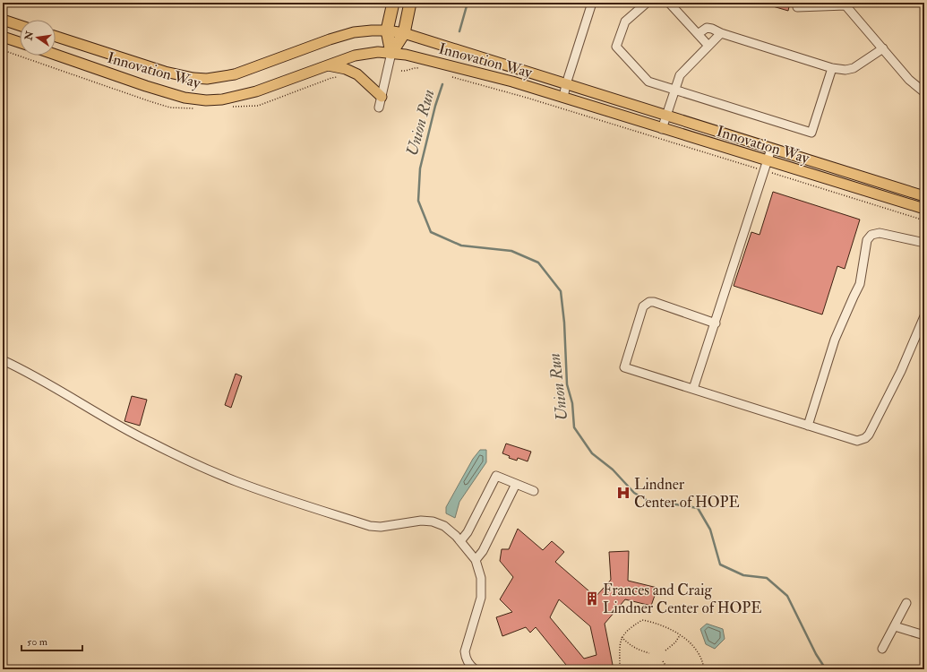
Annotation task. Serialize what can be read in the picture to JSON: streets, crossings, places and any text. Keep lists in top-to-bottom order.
{
  "streets": {
    "main road": ["Innovation Way"]
  },
  "water": ["Union Run"],
  "places": {
    "hospital": ["Lindner Center of HOPE"],
    "building": ["Frances and Craig Lindner Center of HOPE"]
  },
  "scale_bar": "50 m",
  "north": "left"
}
